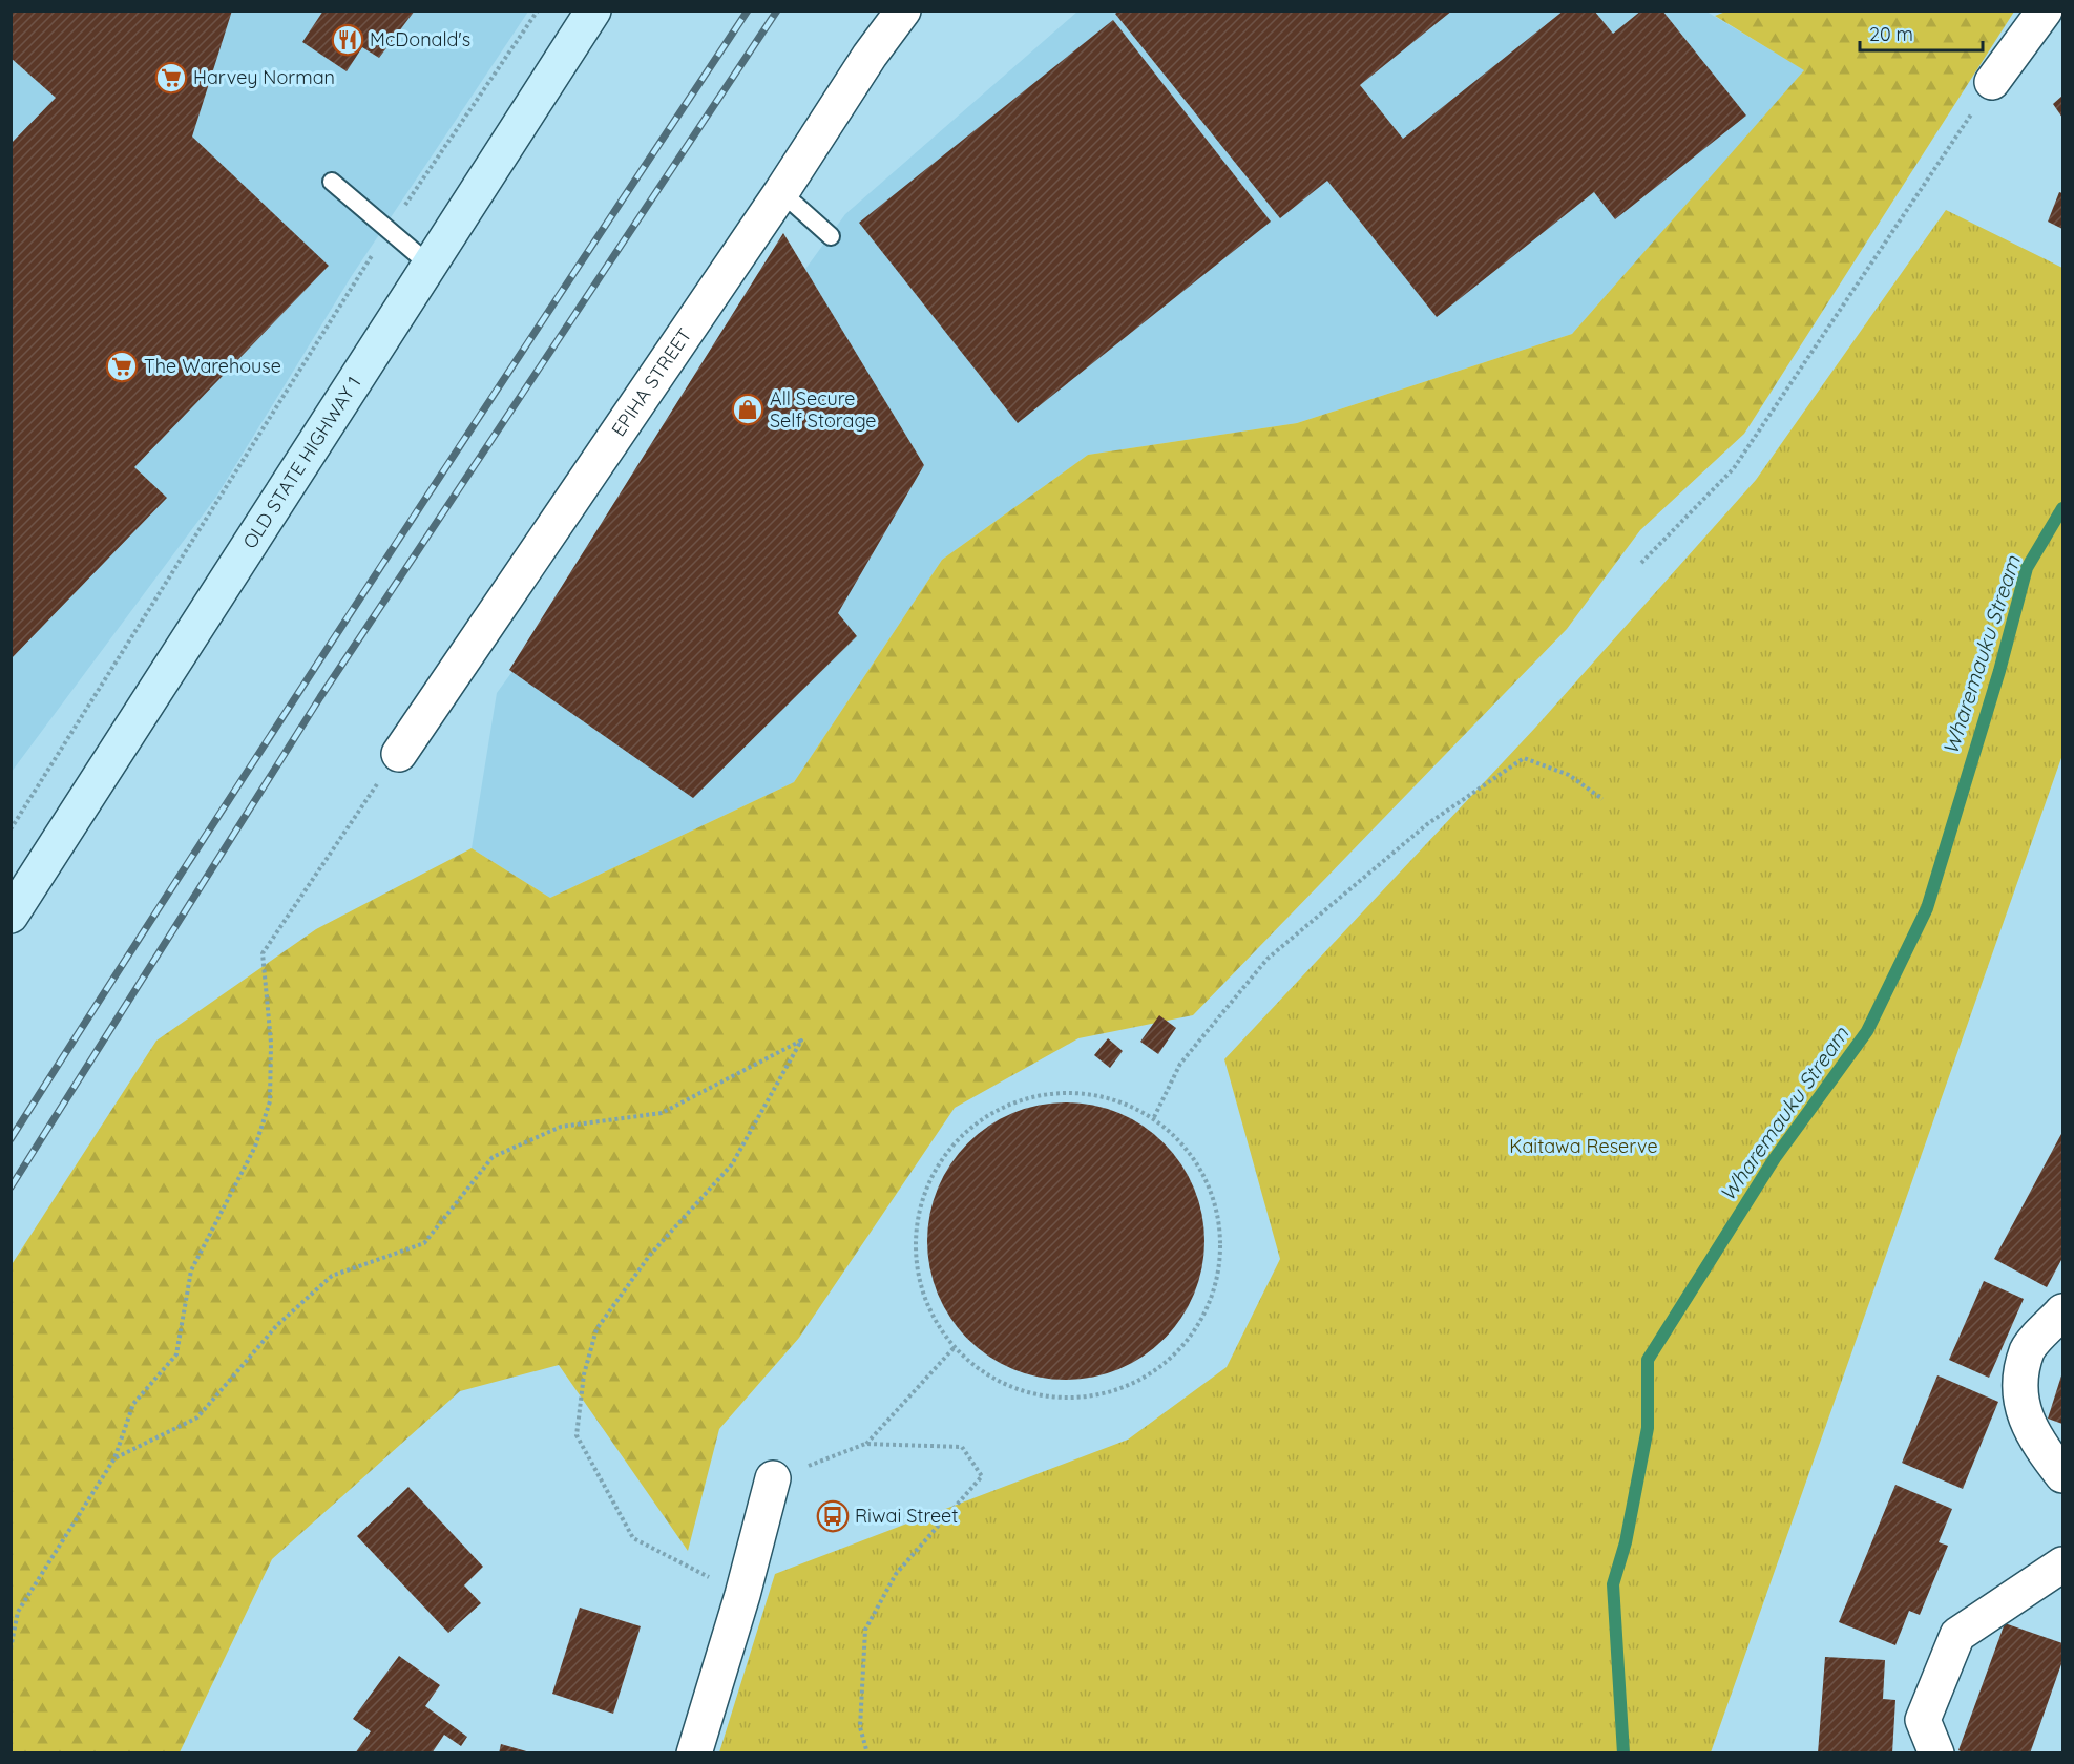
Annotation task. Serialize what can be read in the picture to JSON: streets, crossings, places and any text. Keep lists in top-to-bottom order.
{
  "streets": {
    "main road": ["OLD STATE HIGHWAY 1"],
    "street": ["EPIHA STREET"]
  },
  "water": ["Wharemauku Stream"],
  "parks": ["Kaitawa Reserve"],
  "places": {
    "restaurant": ["McDonald's"],
    "supermarket": ["Harvey Norman", "The Warehouse"],
    "shop": ["All Secure Self Storage"],
    "bus stop": ["Riwai Street"]
  },
  "scale_bar": "20 m"
}
